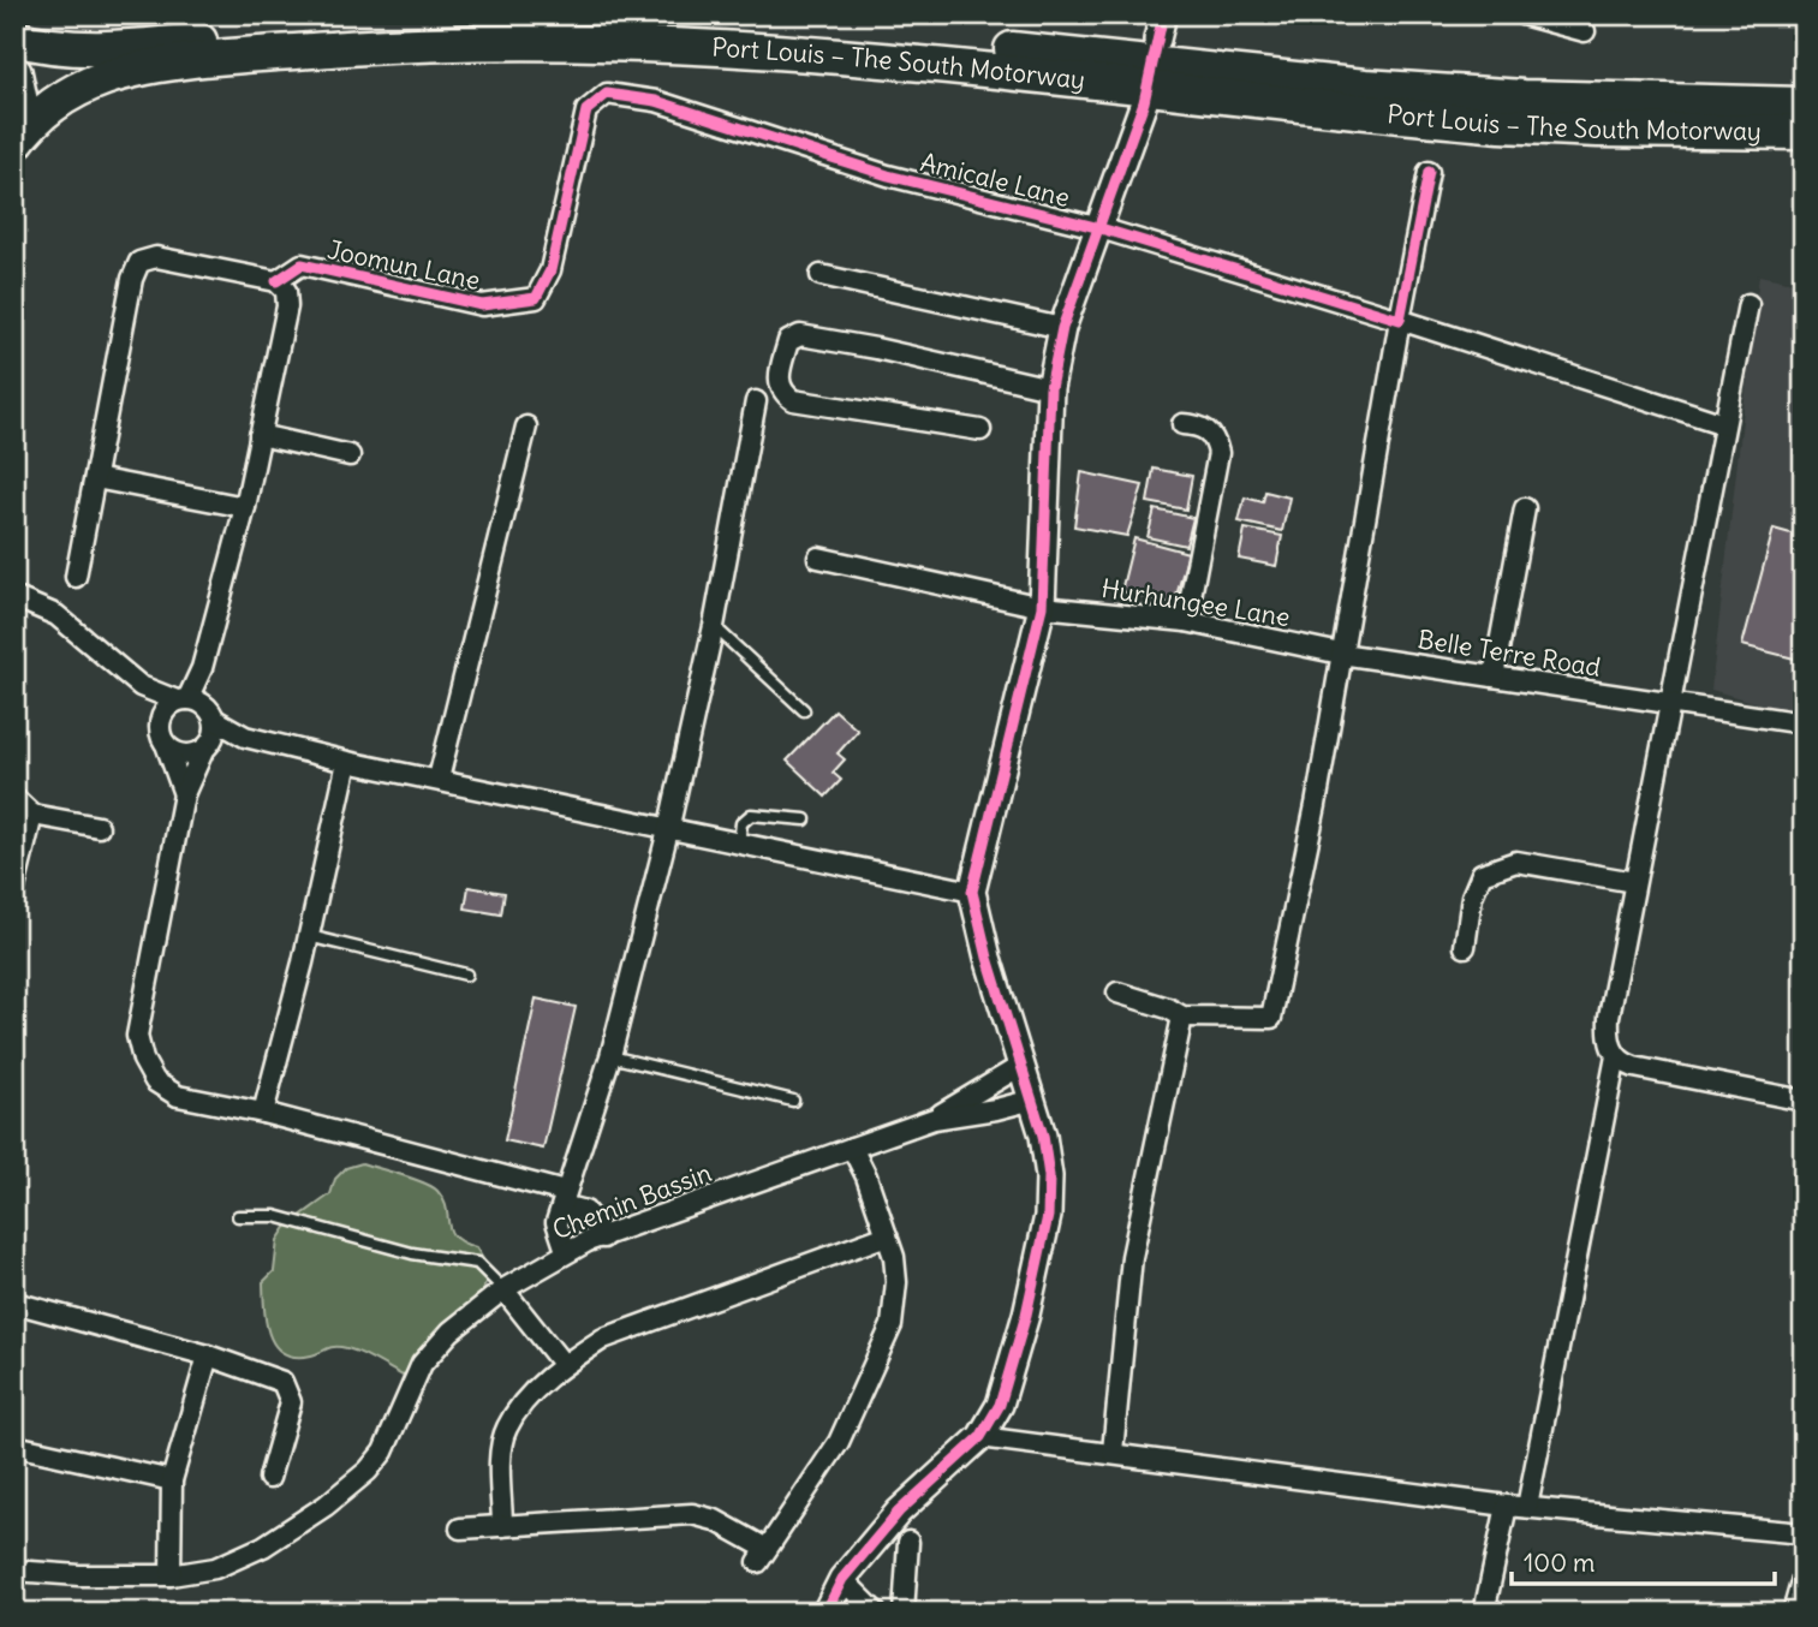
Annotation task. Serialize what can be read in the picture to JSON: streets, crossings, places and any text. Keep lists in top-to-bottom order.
{
  "streets": {
    "highway": ["Port Louis – The South Motorway"],
    "street": [
      "Amicale Lane",
      "Joomun Lane",
      "Hurhungee Lane",
      "Belle Terre Road",
      "Chemin Bassin"
    ]
  },
  "crossings": [
    ["Amicale Lane", "Joomun Lane"],
    ["Hurhungee Lane", "Belle Terre Road"]
  ],
  "scale_bar": "100 m"
}
